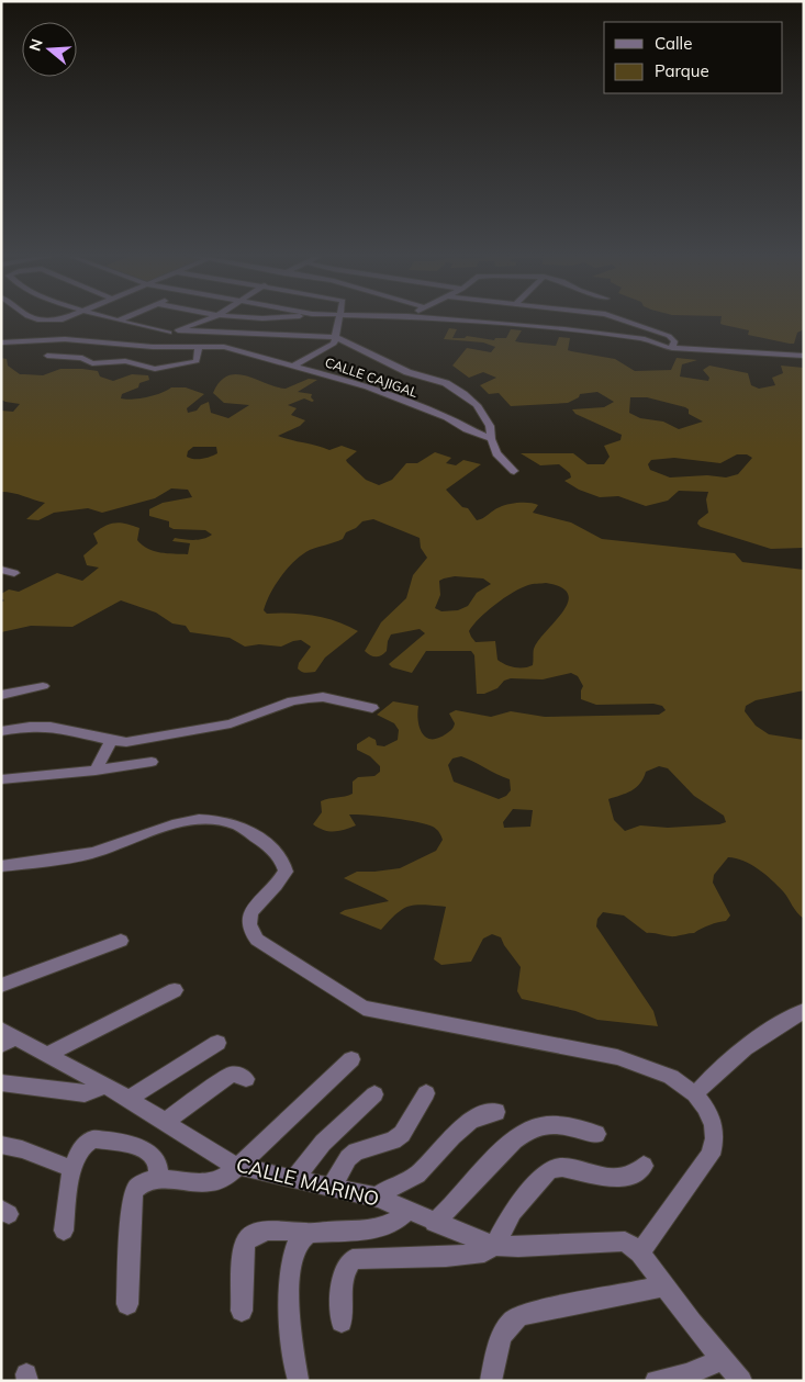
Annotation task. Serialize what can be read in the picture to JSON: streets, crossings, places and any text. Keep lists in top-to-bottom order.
{
  "streets": {
    "street": ["CALLE CAJIGAL", "CALLE MARINO"]
  },
  "legend": ["Calle", "Parque"],
  "north": "left"
}
